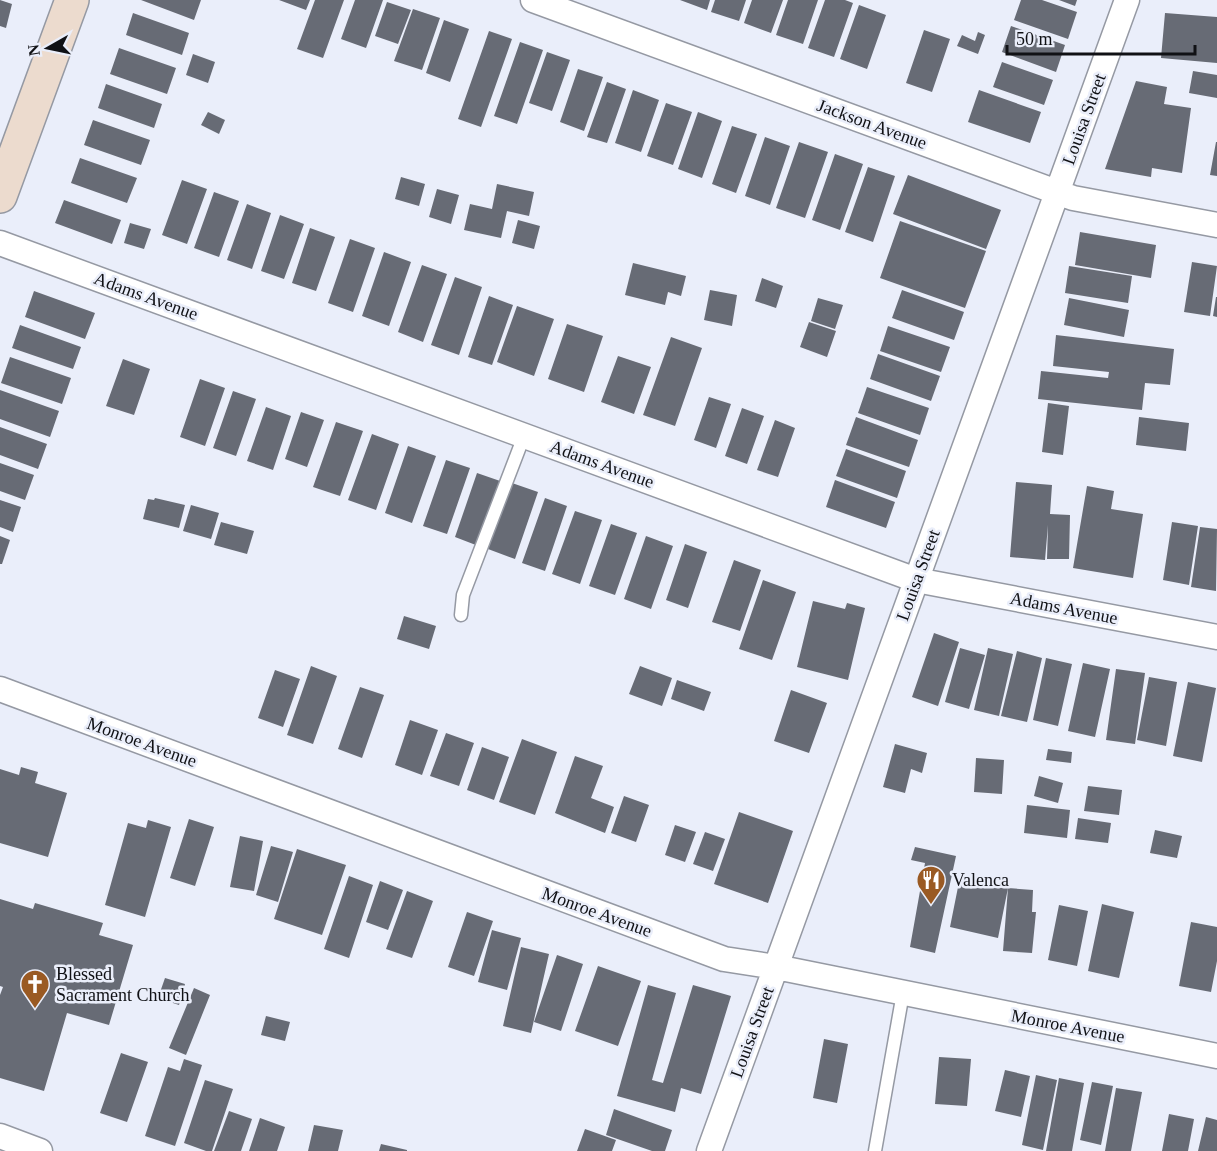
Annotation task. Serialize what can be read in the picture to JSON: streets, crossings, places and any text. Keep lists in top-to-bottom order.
{
  "streets": {
    "street": [
      "Louisa Street",
      "Jackson Avenue",
      "Adams Avenue",
      "Monroe Avenue"
    ]
  },
  "crossings": [
    ["Louisa Street", "Jackson Avenue"],
    ["Louisa Street", "Adams Avenue"],
    ["Louisa Street", "Monroe Avenue"]
  ],
  "places": {
    "restaurant": ["Valenca"],
    "church": ["Blessed Sacrament Church"]
  },
  "scale_bar": "50 m",
  "north": "left"
}
